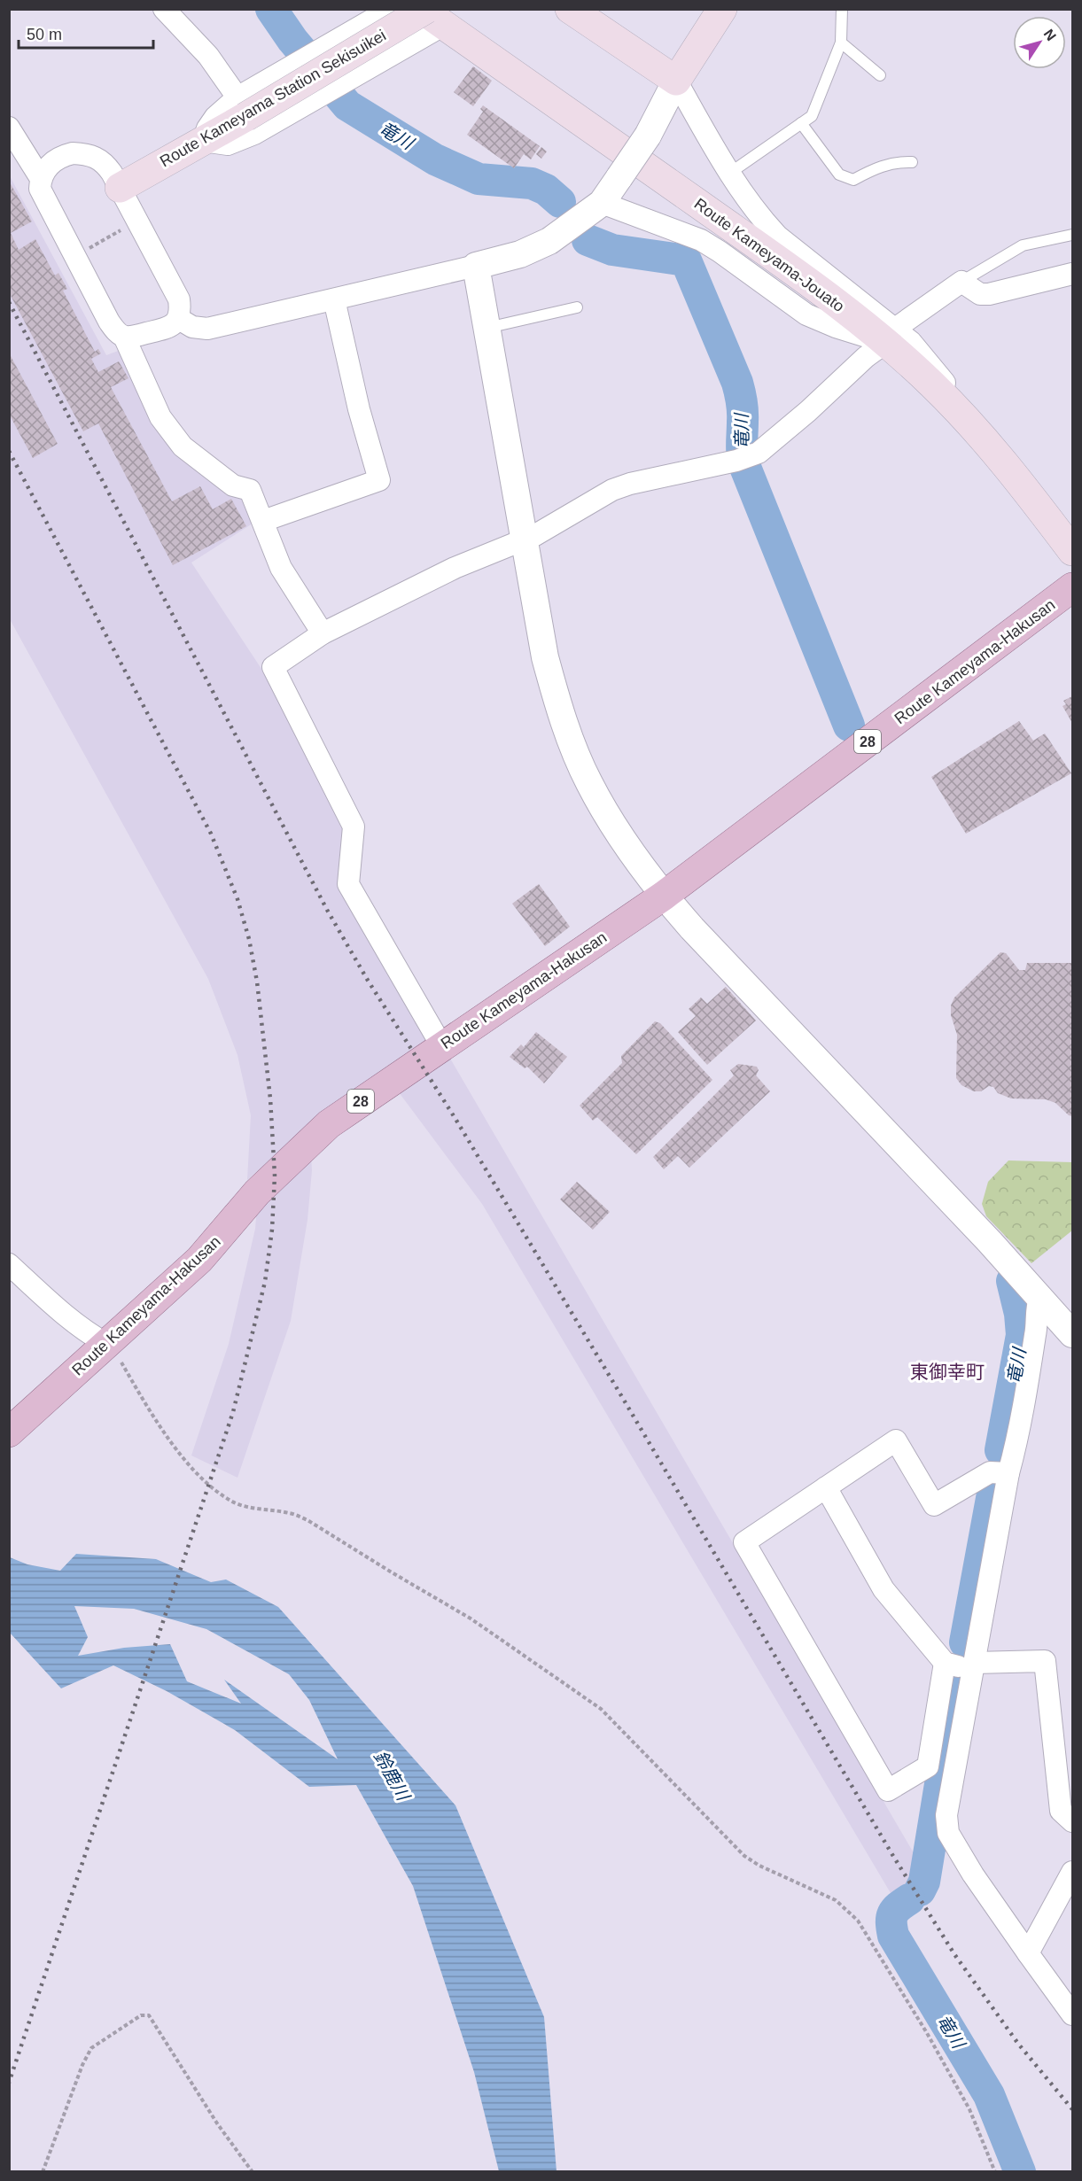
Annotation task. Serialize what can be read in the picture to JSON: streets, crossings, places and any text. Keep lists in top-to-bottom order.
{
  "streets": {
    "main road": [
      "Route Kameyama Station Sekisuikei",
      "Route Kameyama-Jouato",
      "Route Kameyama-Hakusan",
      "28"
    ]
  },
  "crossings": [
    ["Route Kameyama Station Sekisuikei", "Route Kameyama-Jouato"]
  ],
  "districts": ["東御幸町"],
  "water": ["竜川", "鈴鹿川"],
  "scale_bar": "50 m",
  "north": "top right"
}
